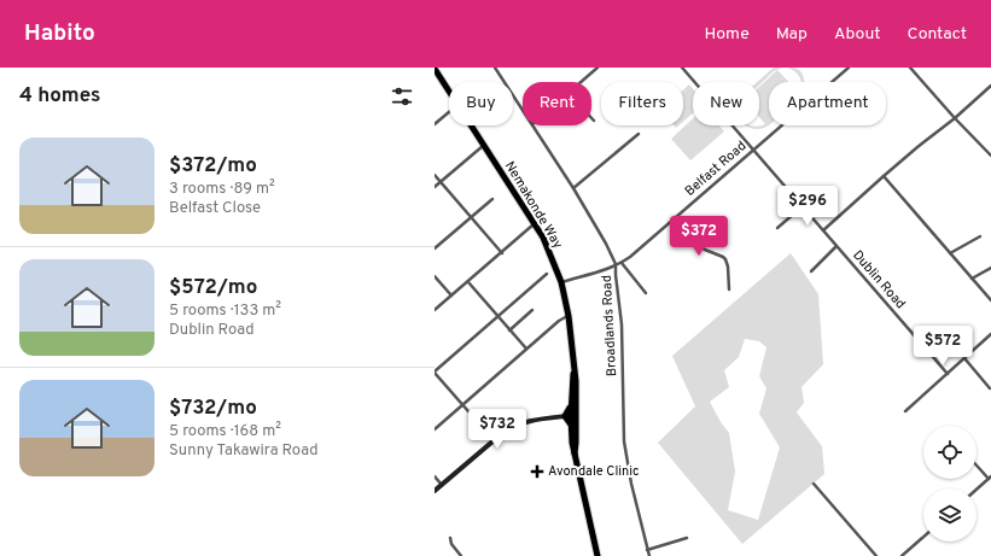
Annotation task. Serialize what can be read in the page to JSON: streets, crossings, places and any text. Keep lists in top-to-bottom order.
{
  "streets": {
    "highway": ["Nemakonde Way"],
    "street": ["Belfast Road", "Dublin Road", "Broadlands Road"]
  },
  "crossings": [
    ["Belfast Road", "Nemakonde Way"],
    ["Belfast Road", "Dublin Road"],
    ["Belfast Road", "Broadlands Road"]
  ],
  "places": {
    "health": ["Avondale Clinic"]
  },
  "page": {
    "header": "Habito",
    "nav": [
      "Home",
      "Map",
      "About",
      "Contact"
    ],
    "heading": "4 homes",
    "chip": [
      "Buy",
      "Rent",
      "Filters",
      "New",
      "Apartment"
    ],
    "list": [
      {
        "name": "$372/mo",
        "note": "3 rooms · 89 m² · Belfast Close"
      },
      {
        "name": "$572/mo",
        "note": "5 rooms · 133 m² · Dublin Road"
      },
      {
        "name": "$732/mo",
        "note": "5 rooms · 168 m² · Sunny Takawira Road"
      }
    ],
    "price": [
      "$296",
      "$372",
      "$572",
      "$732"
    ]
  }
}
